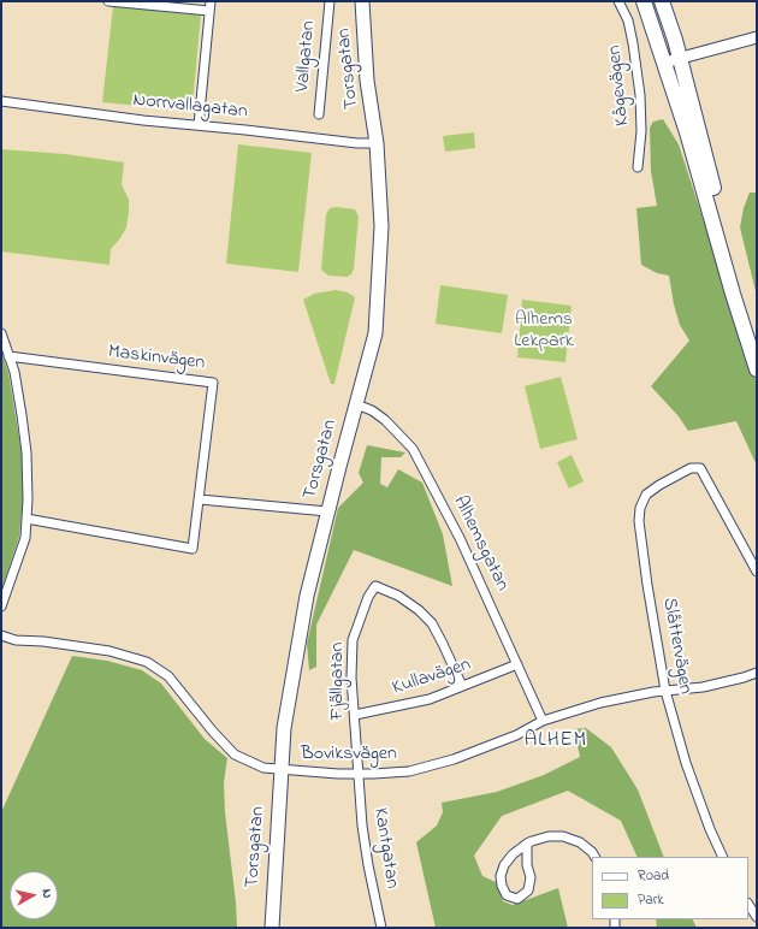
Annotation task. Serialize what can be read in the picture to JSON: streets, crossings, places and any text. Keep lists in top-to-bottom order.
{
  "streets": {
    "main road": ["Torsgatan"],
    "street": [
      "Vallgatan",
      "Kågevägen",
      "Norrvallagatan",
      "Maskinvägen",
      "Alhemsgatan",
      "Slåttervägen",
      "Kullavägen",
      "Fjällgatan",
      "Boviksvägen",
      "Kantgatan"
    ]
  },
  "crossings": [
    ["Torsgatan", "Norrvallagatan"],
    ["Torsgatan", "Alhemsgatan"],
    ["Torsgatan", "Boviksvägen"],
    ["Alhemsgatan", "Kullavägen"],
    ["Alhemsgatan", "Boviksvägen"],
    ["Slåttervägen", "Boviksvägen"],
    ["Kullavägen", "Fjällgatan"],
    ["Fjällgatan", "Boviksvägen"],
    ["Fjällgatan", "Kantgatan"],
    ["Boviksvägen", "Kantgatan"]
  ],
  "districts": ["ALHEM"],
  "parks": ["Alhems Lekpark"],
  "legend": ["Road", "Park"],
  "north": "right"
}
